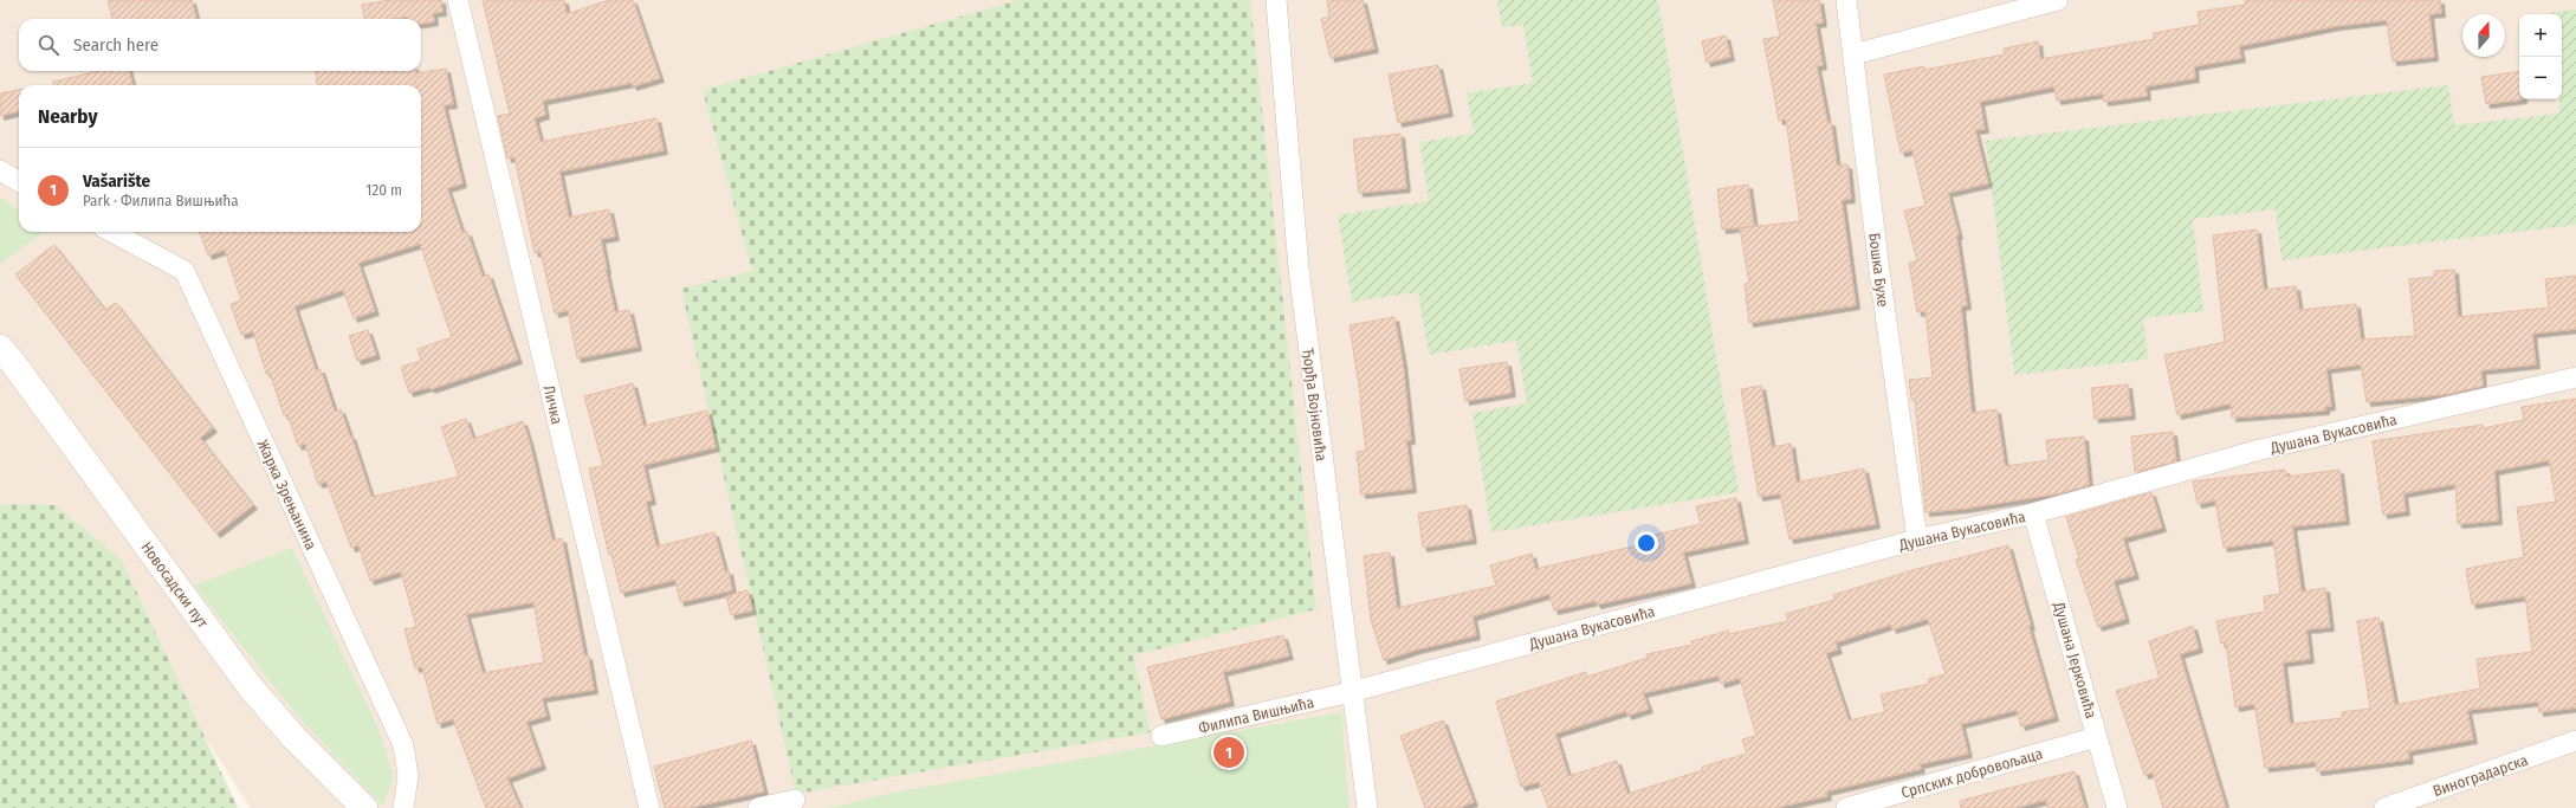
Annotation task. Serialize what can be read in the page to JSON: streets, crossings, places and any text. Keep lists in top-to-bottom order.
{
  "streets": {
    "main road": ["Новосадски пут"],
    "street": [
      "Бошка Бухе",
      "Личка",
      "Ђорђа Војновића",
      "Душана Вукасовића",
      "Жарка Зрењанина",
      "Душана Јерковића",
      "Филипа Вишњића",
      "Српских добровољаца",
      "Виноградарска"
    ]
  },
  "crossings": [
    ["Бошка Бухе", "Душана Вукасовића"],
    ["Ђорђа Војновића", "Душана Вукасовића"],
    ["Ђорђа Војновића", "Филипа Вишњића"],
    ["Душана Вукасовића", "Душана Јерковића"],
    ["Душана Вукасовића", "Филипа Вишњића"],
    ["Душана Јерковића", "Српских добровољаца"]
  ],
  "north": "top",
  "page": {
    "map_buttons": ["+", "−"],
    "search": "Search here",
    "heading": "Nearby",
    "list": [
      {
        "mark": "1",
        "name": "Vašarište",
        "note": "Park · Филипа Вишњића",
        "value": "120 m"
      }
    ],
    "pins": "1"
  }
}
